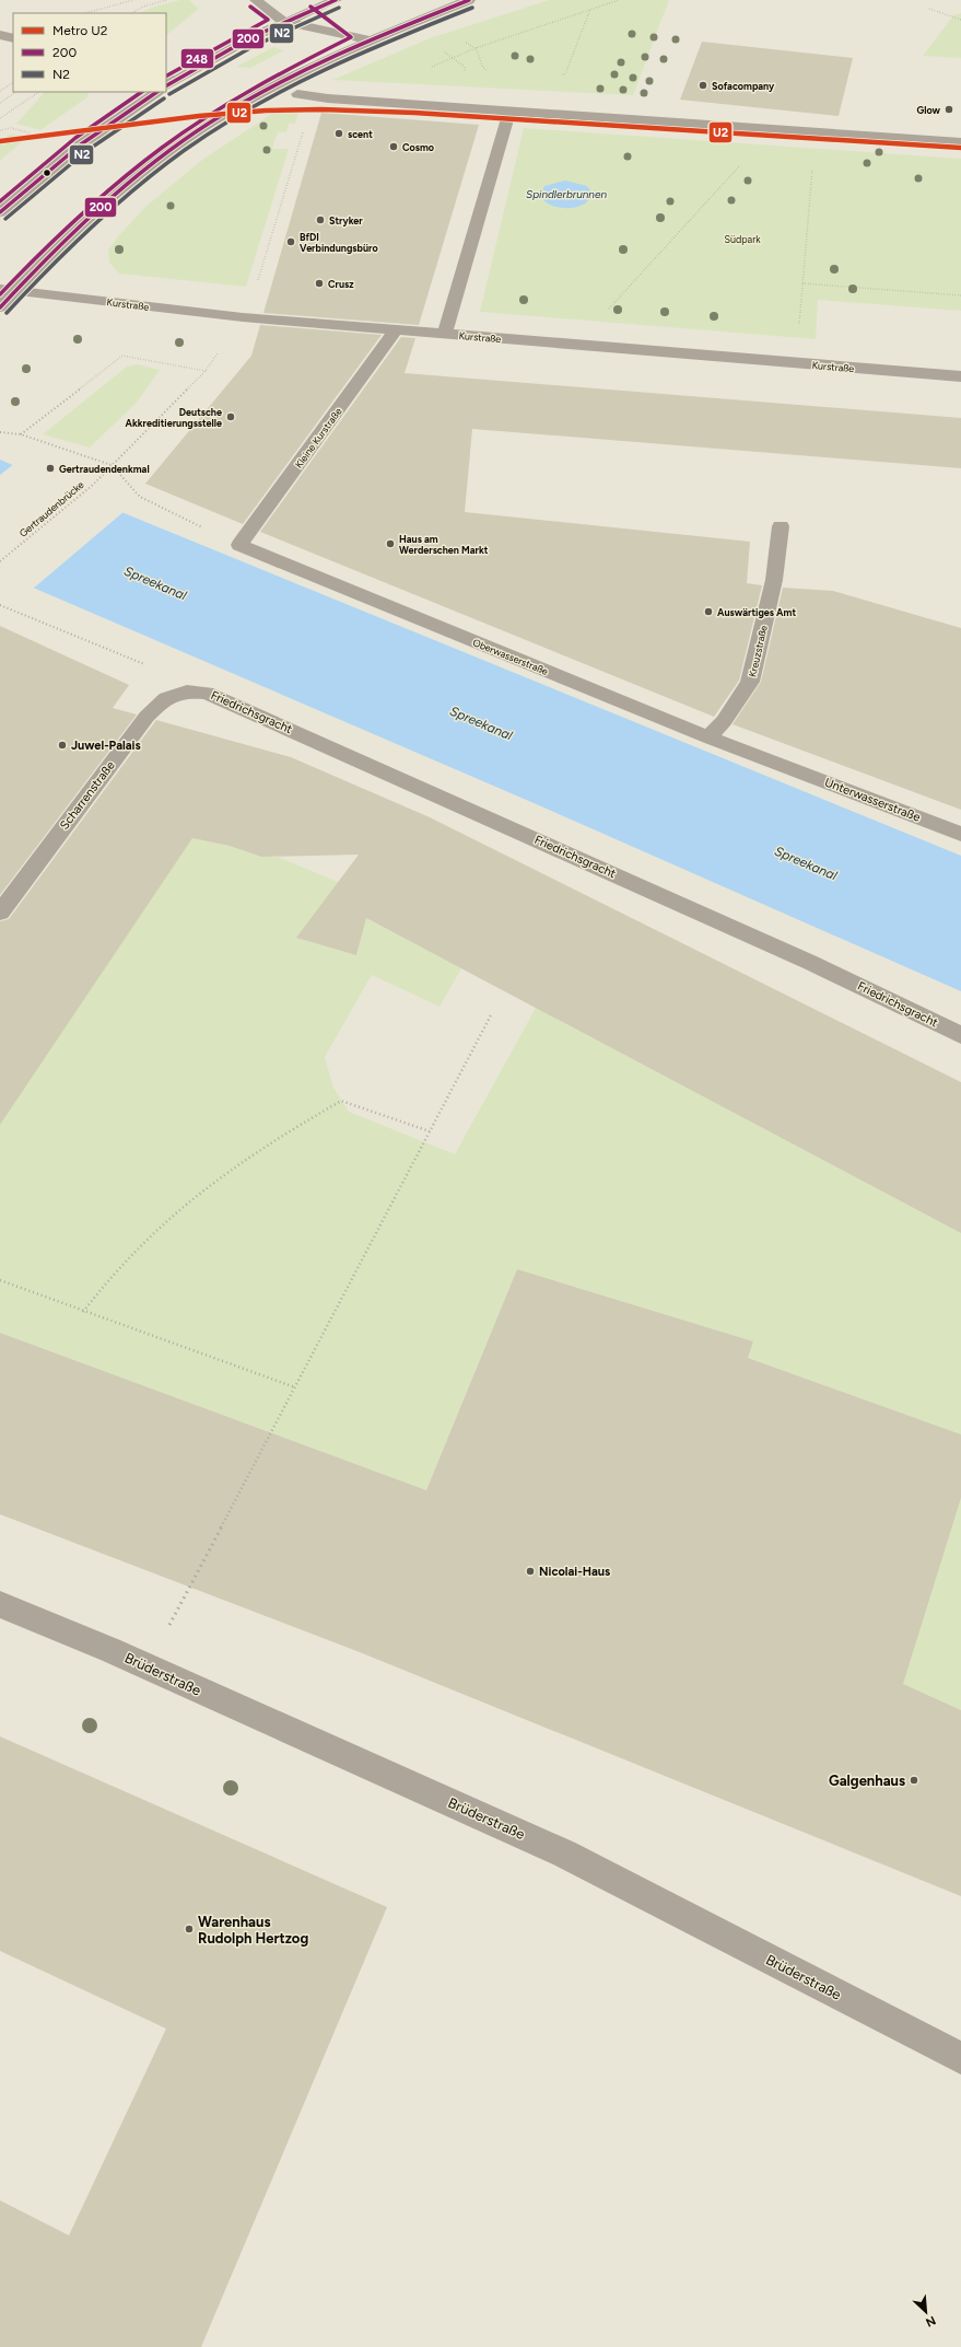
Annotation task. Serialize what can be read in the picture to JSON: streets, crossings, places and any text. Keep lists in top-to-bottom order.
{
  "streets": {
    "street": [
      "Kurstraße",
      "Kleine Kurstraße",
      "Kreuzstraße",
      "Oberwasserstraße",
      "Friedrichsgracht",
      "Scharrenstraße",
      "Unterwasserstraße",
      "Brüderstraße"
    ],
    "path": ["Gertraudenbrücke"]
  },
  "crossings": [
    ["Kurstraße", "Kleine Kurstraße"],
    ["Kleine Kurstraße", "Oberwasserstraße"],
    ["Kreuzstraße", "Oberwasserstraße"],
    ["Oberwasserstraße", "Unterwasserstraße"],
    ["Friedrichsgracht", "Scharrenstraße"]
  ],
  "water": ["Spindlerbrunnen", "Spreekanal"],
  "parks": ["Südpark"],
  "places": [
    "Sofacompany",
    "Glow",
    "scent",
    "Cosmo",
    "Stryker",
    "BfDI Verbindungsbüro",
    "Crusz",
    "Deutsche Akkreditierungsstelle",
    "Gertraudendenkmal",
    "Haus am Werderschen Markt",
    "Auswärtiges Amt",
    "Juwel-Palais",
    "Nicolai-Haus",
    "Galgenhaus",
    "Warenhaus Rudolph Hertzog"
  ],
  "lines": [
    "transit line 200",
    "transit line 248",
    "transit line N2",
    "metro line U2"
  ],
  "legend": ["Metro U2", "200", "N2"],
  "north": "bottom right"
}
